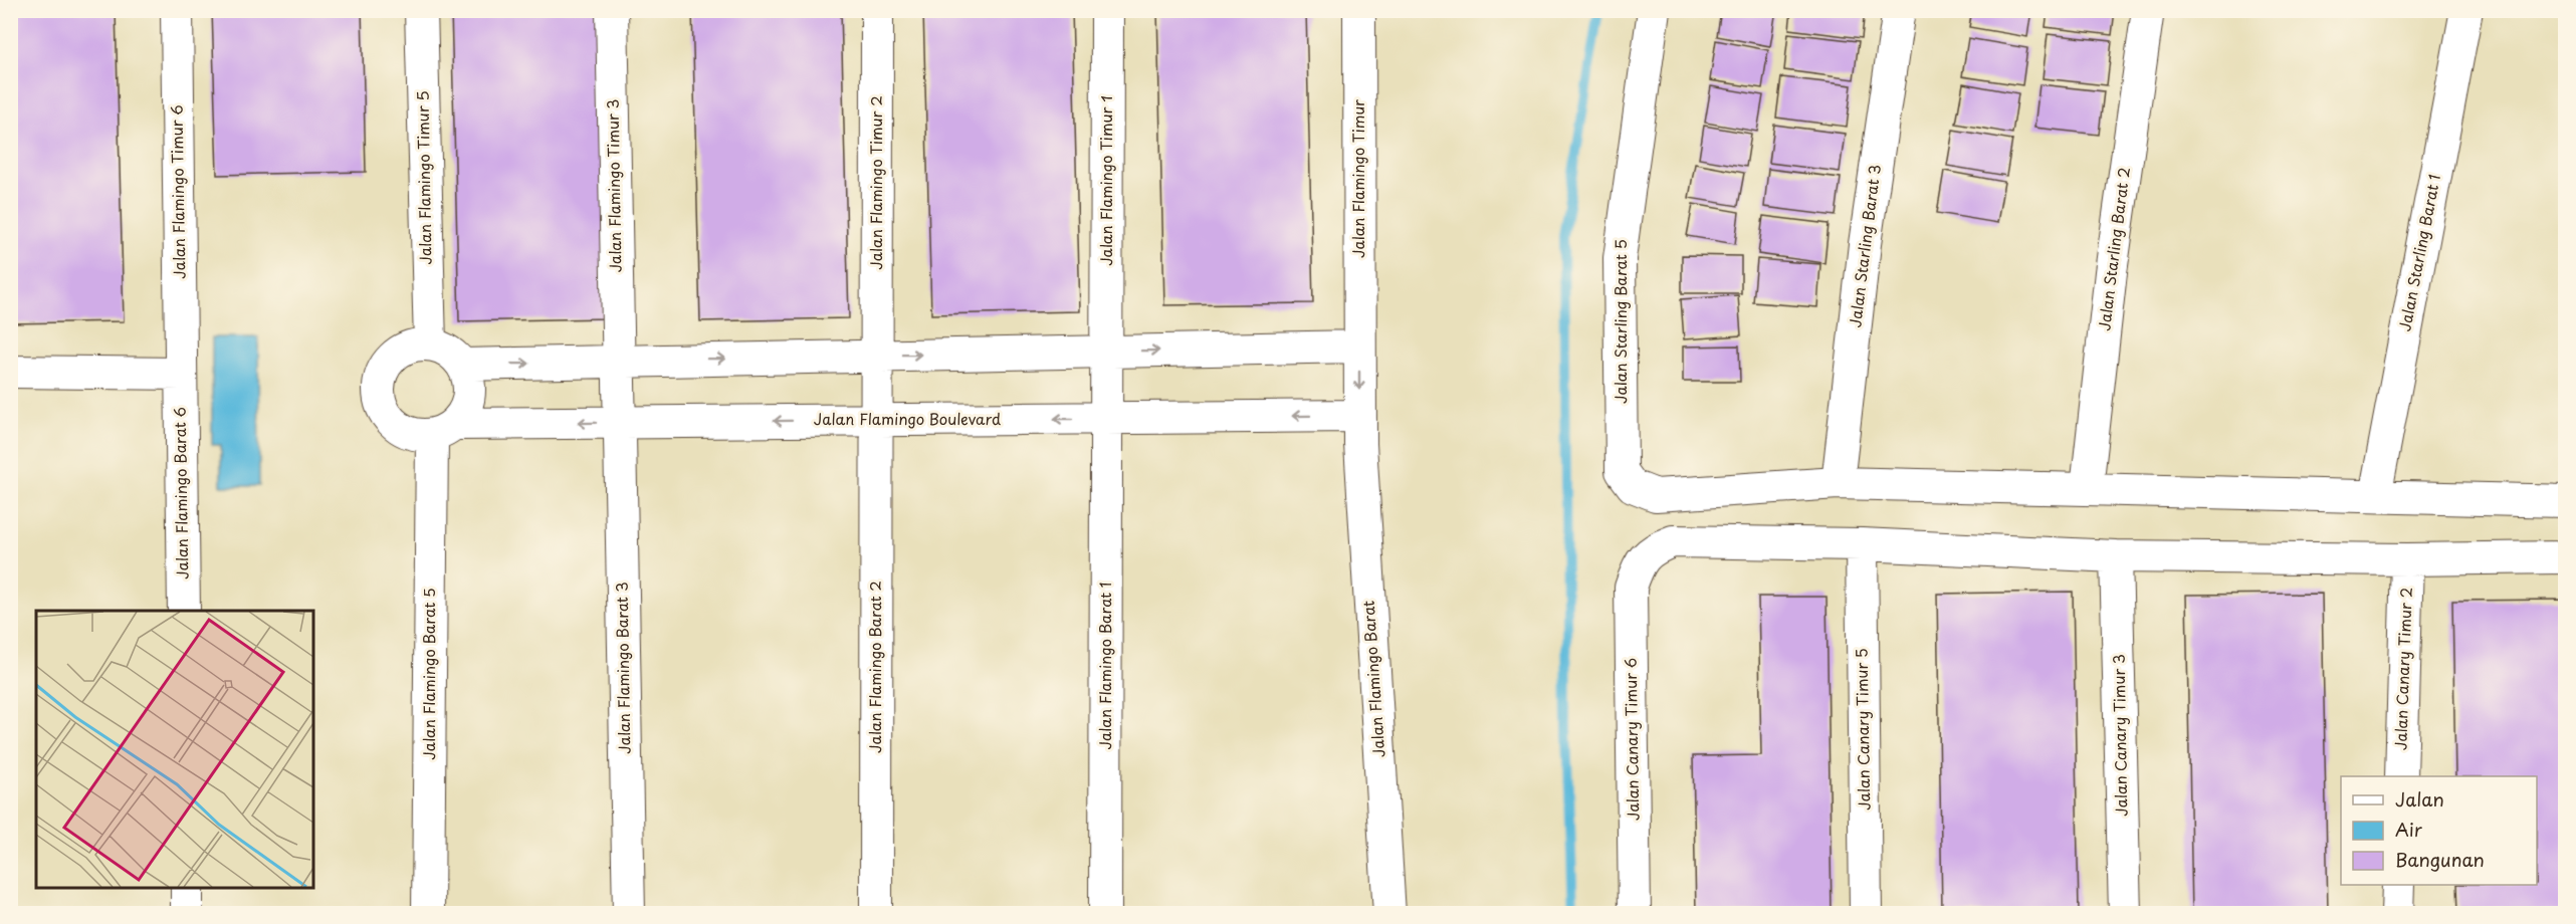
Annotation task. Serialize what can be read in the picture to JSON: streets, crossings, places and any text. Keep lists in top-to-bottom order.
{
  "streets": {
    "street": [
      "Jalan Flamingo Timur 5",
      "Jalan Flamingo Timur",
      "Jalan Flamingo Timur 1",
      "Jalan Flamingo Timur 2",
      "Jalan Flamingo Timur 3",
      "Jalan Flamingo Timur 6",
      "Jalan Starling Barat 3",
      "Jalan Starling Barat 2",
      "Jalan Starling Barat 1",
      "Jalan Starling Barat 5",
      "Jalan Flamingo Boulevard",
      "Jalan Flamingo Barat 6",
      "Jalan Flamingo Barat 1",
      "Jalan Flamingo Barat 2",
      "Jalan Flamingo Barat 3",
      "Jalan Canary Timur 2",
      "Jalan Flamingo Barat 5",
      "Jalan Flamingo Barat",
      "Jalan Canary Timur 5",
      "Jalan Canary Timur 3",
      "Jalan Canary Timur 6"
    ]
  },
  "crossings": [
    ["Jalan Flamingo Timur 5", "Jalan Flamingo Boulevard"],
    ["Jalan Flamingo Timur 5", "Jalan Flamingo Barat 5"],
    ["Jalan Flamingo Timur", "Jalan Flamingo Boulevard"],
    ["Jalan Flamingo Timur", "Jalan Flamingo Barat"],
    ["Jalan Flamingo Timur 1", "Jalan Flamingo Boulevard"],
    ["Jalan Flamingo Timur 1", "Jalan Flamingo Barat 1"],
    ["Jalan Flamingo Timur 2", "Jalan Flamingo Boulevard"],
    ["Jalan Flamingo Timur 2", "Jalan Flamingo Barat 2"],
    ["Jalan Flamingo Timur 3", "Jalan Flamingo Boulevard"],
    ["Jalan Flamingo Timur 3", "Jalan Flamingo Barat 3"],
    ["Jalan Flamingo Timur 6", "Jalan Flamingo Barat 6"],
    ["Jalan Starling Barat 3", "Jalan Starling Barat 5"],
    ["Jalan Flamingo Boulevard", "Jalan Flamingo Barat 1"],
    ["Jalan Flamingo Boulevard", "Jalan Flamingo Barat 2"],
    ["Jalan Flamingo Boulevard", "Jalan Flamingo Barat 3"],
    ["Jalan Flamingo Boulevard", "Jalan Flamingo Barat 5"],
    ["Jalan Flamingo Boulevard", "Jalan Flamingo Barat"],
    ["Jalan Canary Timur 5", "Jalan Canary Timur 6"]
  ],
  "legend": ["Jalan", "Air", "Bangunan"]
}
